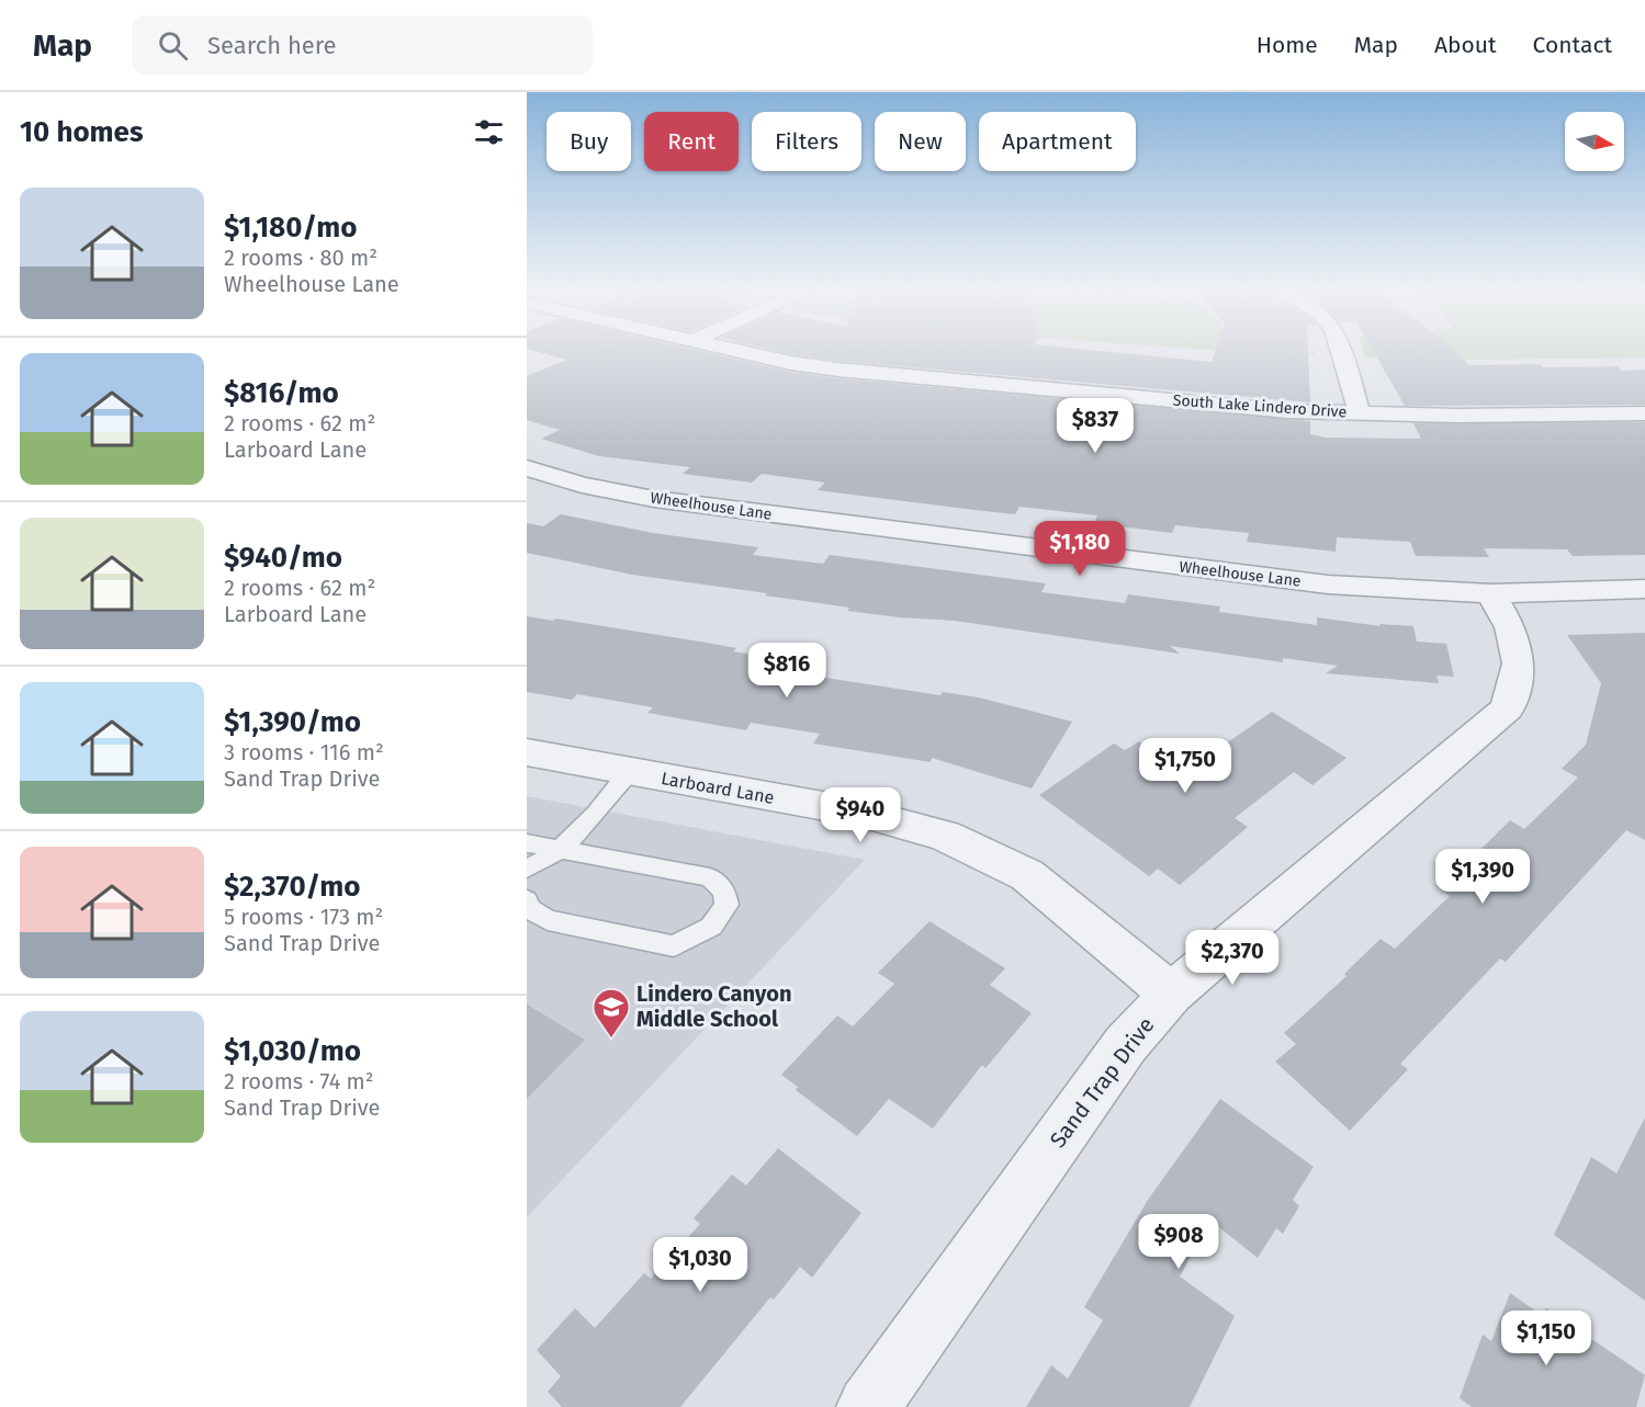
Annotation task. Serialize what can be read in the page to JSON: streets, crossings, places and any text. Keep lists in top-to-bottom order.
{
  "streets": {
    "street": [
      "South Lake Lindero Drive",
      "Wheelhouse Lane",
      "Larboard Lane",
      "Sand Trap Drive"
    ]
  },
  "crossings": [
    ["Wheelhouse Lane", "Sand Trap Drive"],
    ["Larboard Lane", "Sand Trap Drive"]
  ],
  "places": {
    "school or university": ["Lindero Canyon Middle School"]
  },
  "north": "right",
  "page": {
    "header": "Map",
    "search": "Search here",
    "nav": [
      "Home",
      "Map",
      "About",
      "Contact"
    ],
    "heading": "10 homes",
    "chip": [
      "Buy",
      "Rent",
      "Filters",
      "New",
      "Apartment"
    ],
    "list": [
      {
        "name": "$1,180/mo",
        "note": "2 rooms · 80 m² · Wheelhouse Lane"
      },
      {
        "name": "$816/mo",
        "note": "2 rooms · 62 m² · Larboard Lane"
      },
      {
        "name": "$940/mo",
        "note": "2 rooms · 62 m² · Larboard Lane"
      },
      {
        "name": "$1,390/mo",
        "note": "3 rooms · 116 m² · Sand Trap Drive"
      },
      {
        "name": "$2,370/mo",
        "note": "5 rooms · 173 m² · Sand Trap Drive"
      },
      {
        "name": "$1,030/mo",
        "note": "2 rooms · 74 m² · Sand Trap Drive"
      }
    ],
    "price": [
      "$837",
      "$1,180",
      "$816",
      "$1,750",
      "$940",
      "$1,390",
      "$2,370",
      "$908",
      "$1,030",
      "$1,150"
    ]
  }
}
